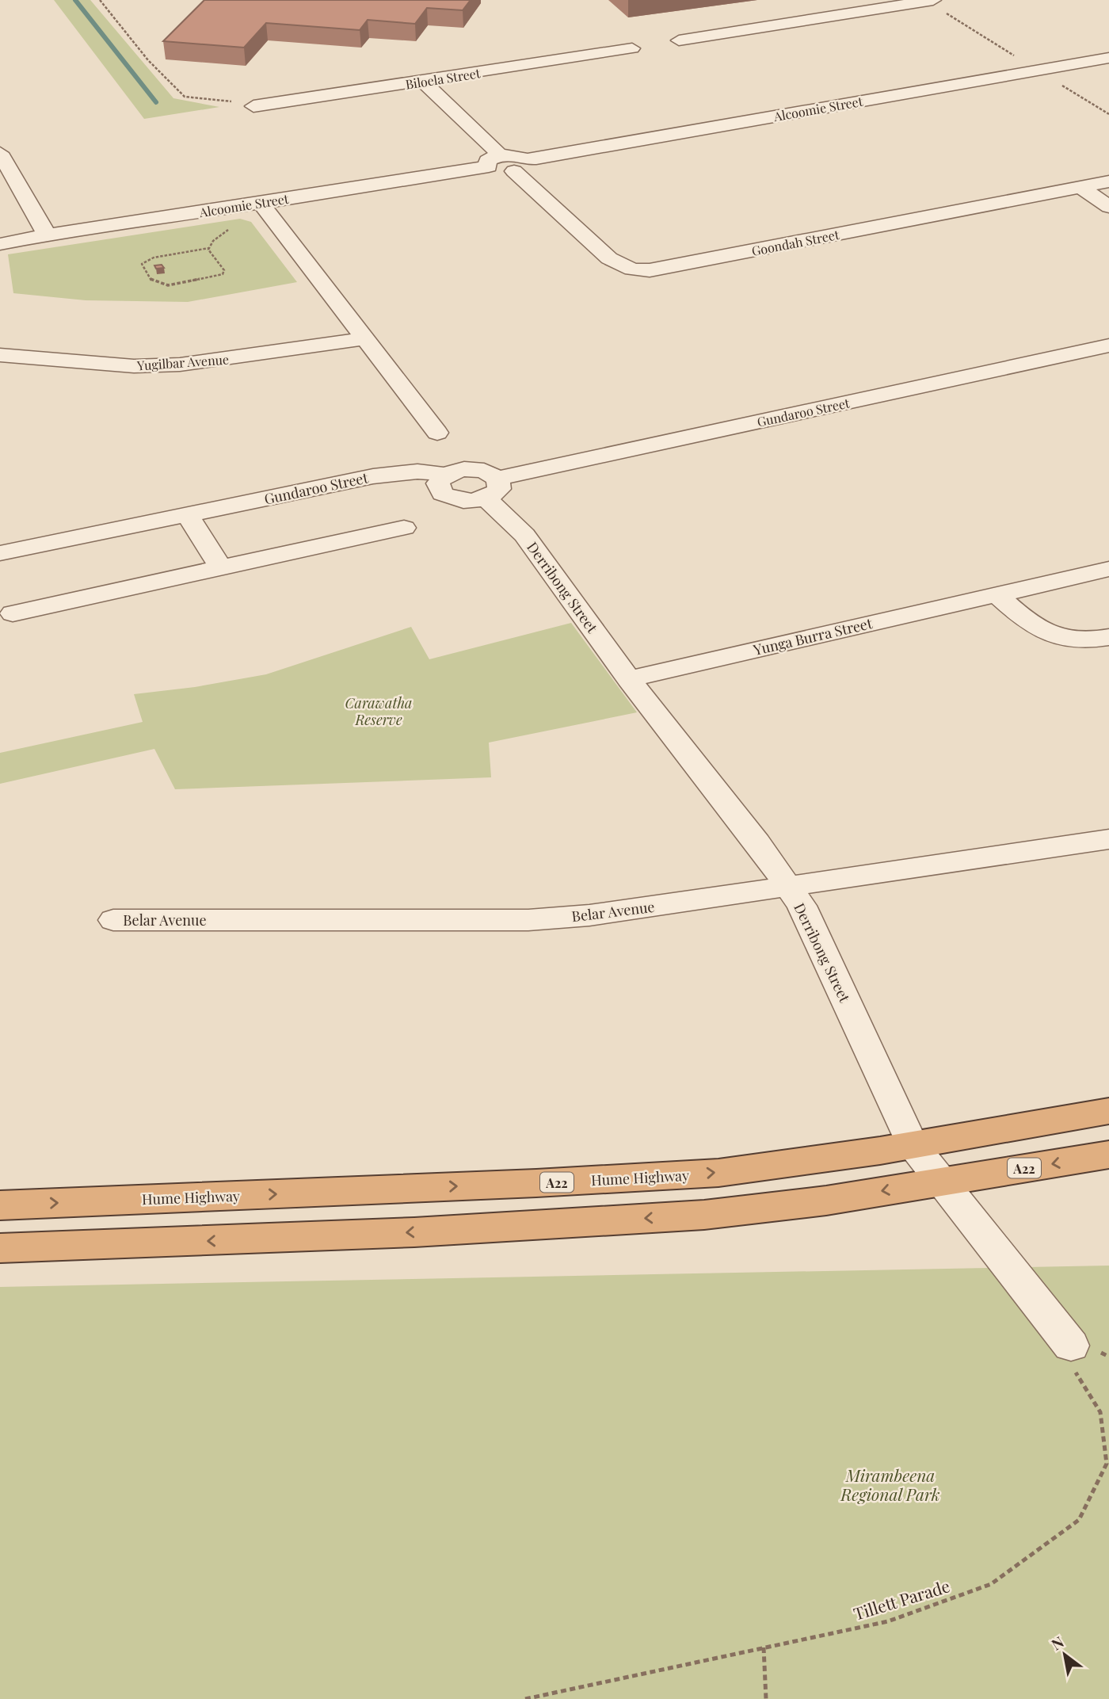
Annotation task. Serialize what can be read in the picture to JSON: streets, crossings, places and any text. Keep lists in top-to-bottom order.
{
  "streets": {
    "highway": ["A22", "Hume Highway"],
    "street": [
      "Biloela Street",
      "Alcoomie Street",
      "Goondah Street",
      "Yugilbar Avenue",
      "Gundaroo Street",
      "Derribong Street",
      "Yunga Burra Street",
      "Belar Avenue"
    ],
    "path": ["Tillett Parade"]
  },
  "crossings": [
    ["Alcoomie Street", "Goondah Street"],
    ["Gundaroo Street", "Derribong Street"],
    ["Derribong Street", "Yunga Burra Street"],
    ["Derribong Street", "Belar Avenue"],
    ["Derribong Street", "A22"],
    ["Derribong Street", "Hume Highway"],
    ["Derribong Street", "Tillett Parade"]
  ],
  "parks": ["Carawatha Reserve", "Mirambeena Regional Park"],
  "north": "top left"
}
